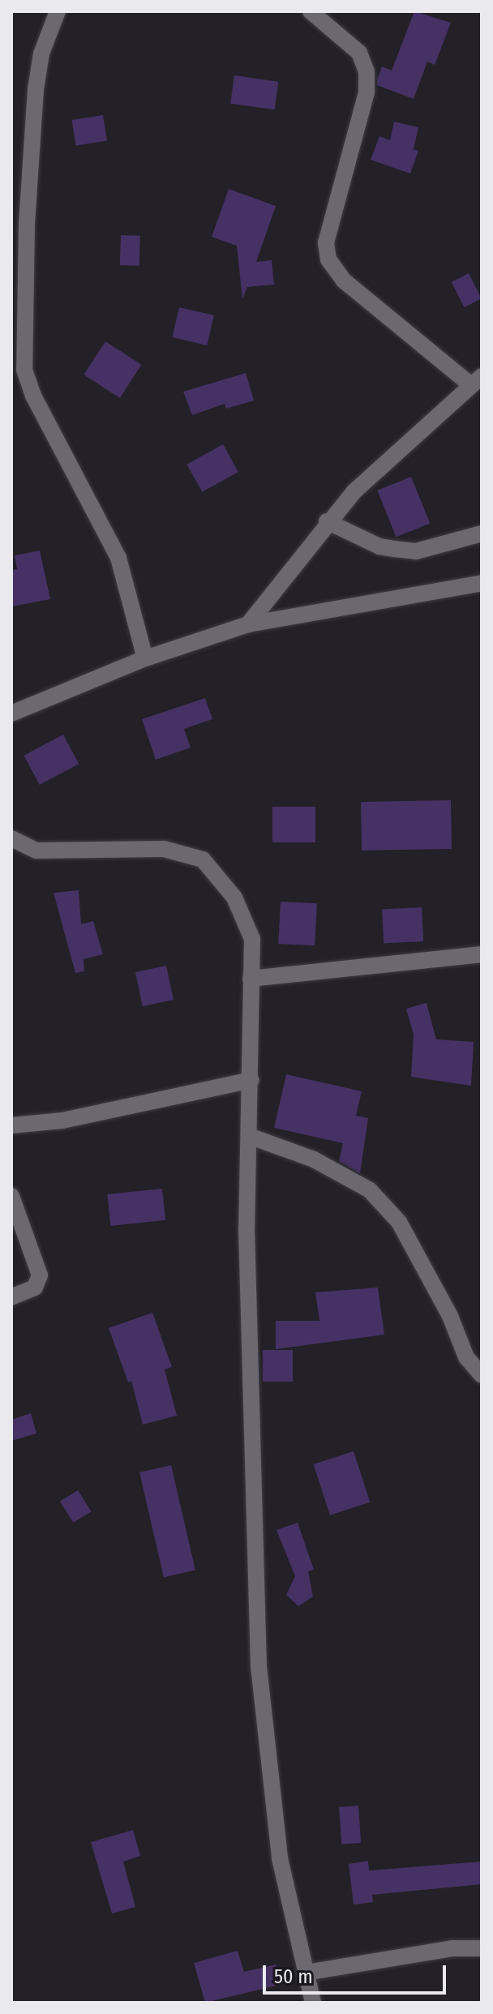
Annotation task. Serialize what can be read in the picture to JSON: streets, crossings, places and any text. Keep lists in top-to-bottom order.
{
  "scale_bar": "50 m"
}
